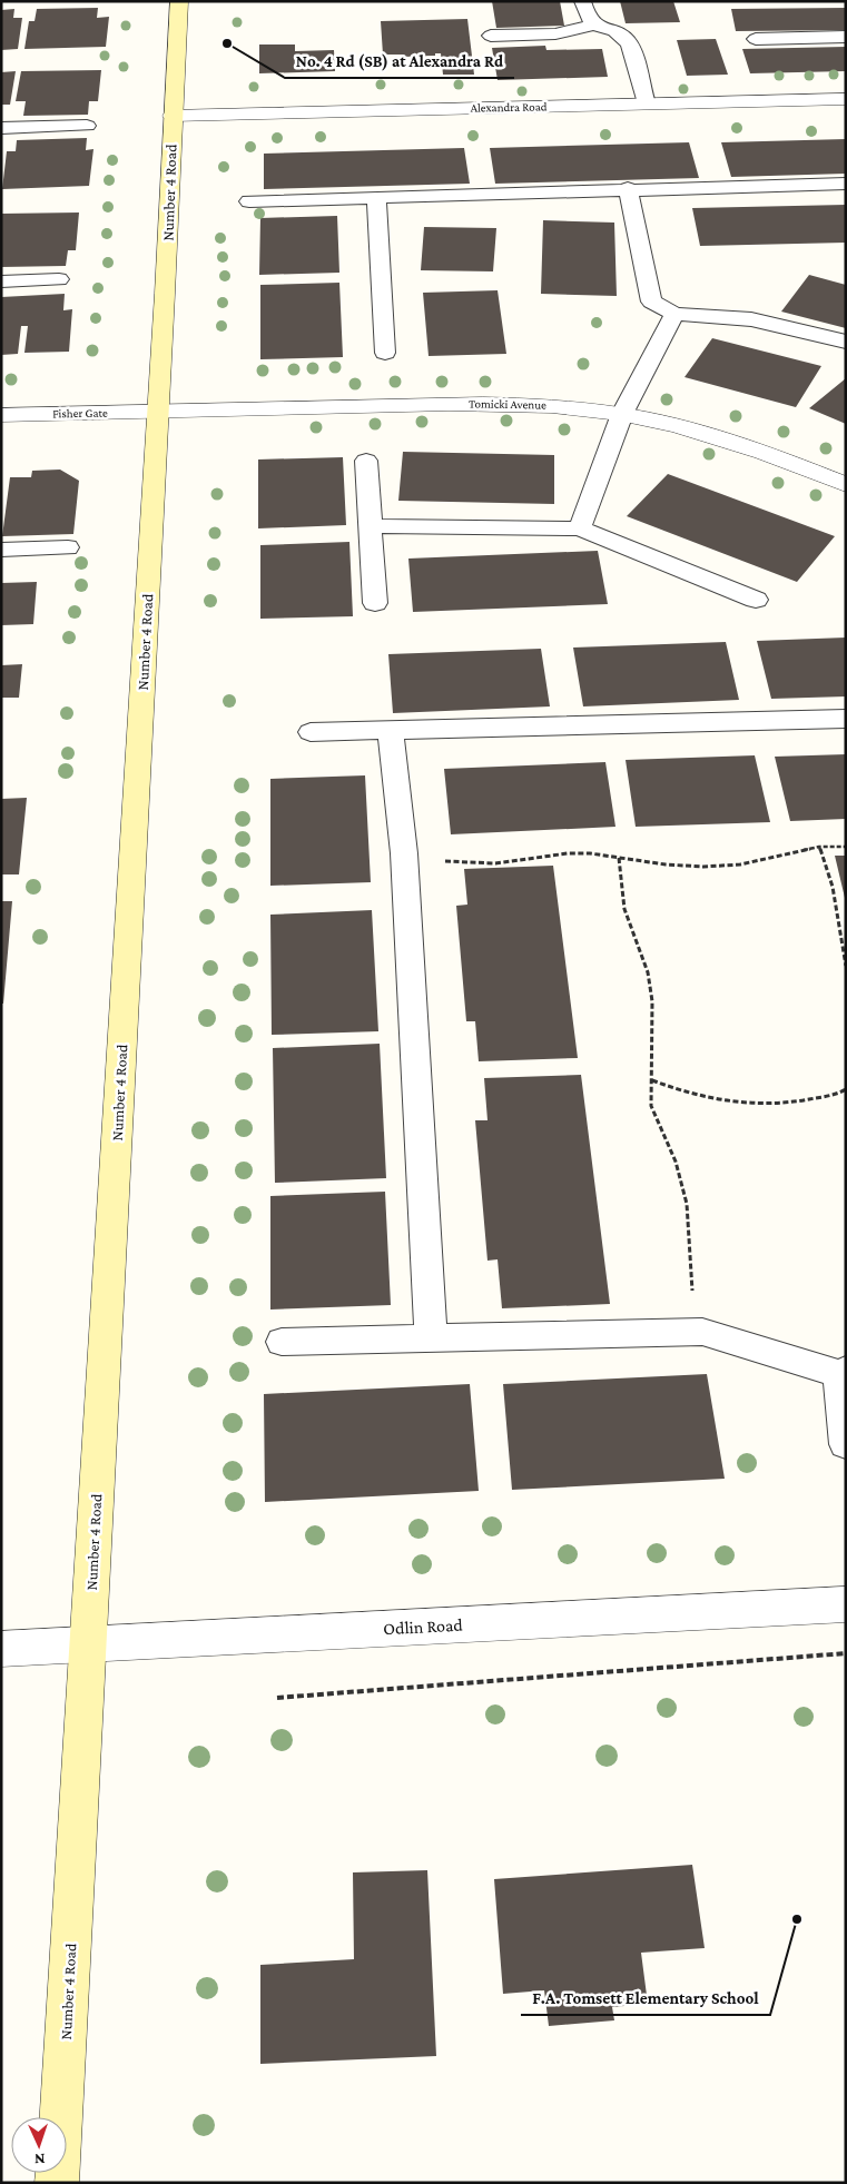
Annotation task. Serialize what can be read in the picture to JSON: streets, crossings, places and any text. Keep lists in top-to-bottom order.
{
  "streets": {
    "main road": ["Number 4 Road"],
    "street": [
      "Alexandra Road",
      "Tomicki Avenue",
      "Fisher Gate",
      "Odlin Road"
    ]
  },
  "crossings": [
    ["Alexandra Road", "Number 4 Road"],
    ["Number 4 Road", "Tomicki Avenue"],
    ["Number 4 Road", "Fisher Gate"],
    ["Number 4 Road", "Odlin Road"],
    ["Tomicki Avenue", "Fisher Gate"]
  ],
  "places": ["No. 4 Rd (SB) at Alexandra Rd", "F.A. Tomsett Elementary School"],
  "north": "bottom"
}
